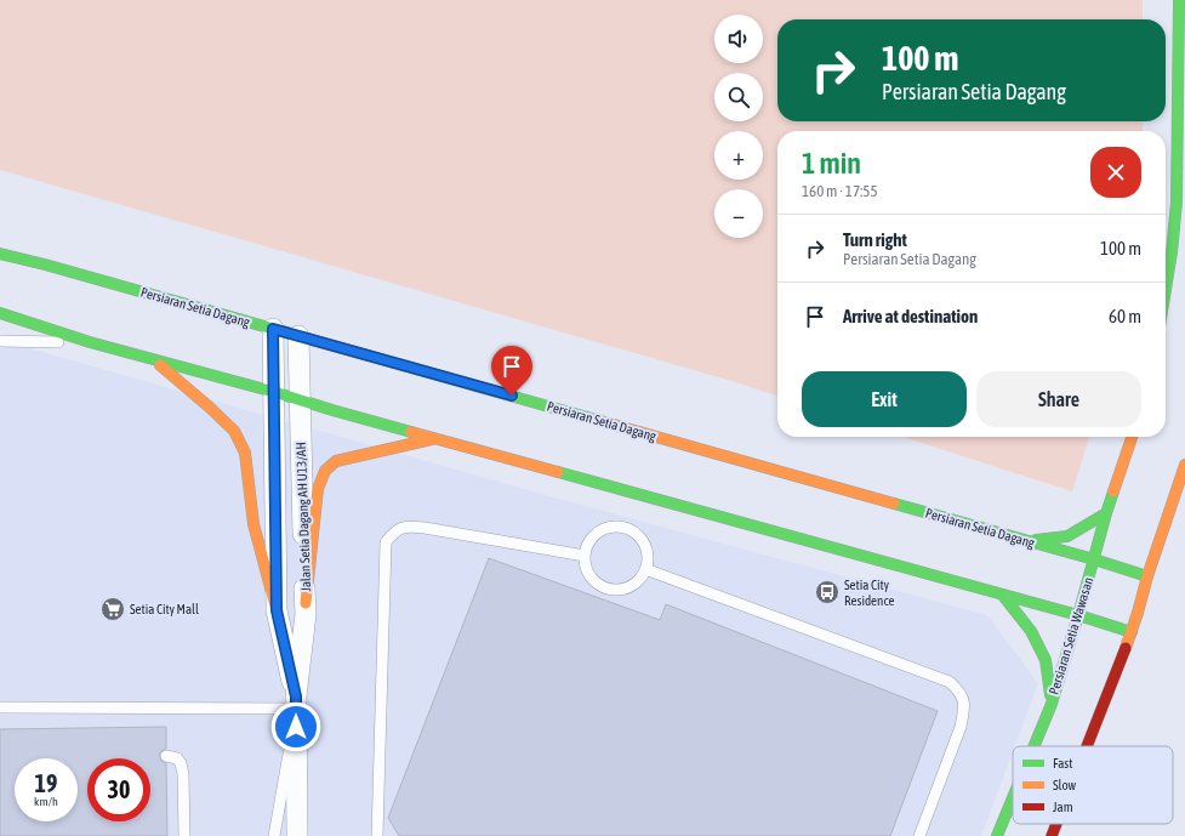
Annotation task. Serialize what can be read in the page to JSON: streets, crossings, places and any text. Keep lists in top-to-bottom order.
{
  "streets": {
    "street": ["Persiaran Setia Dagang", "Jalan Setia Dagang AH U13/AH", "Persiaran Setia Wawasan"]
  },
  "crossings": [
    ["Persiaran Setia Dagang", "Jalan Setia Dagang AH U13/AH"],
    ["Persiaran Setia Dagang", "Persiaran Setia Wawasan"]
  ],
  "places": {
    "bus stop": ["Setia City Residence"],
    "supermarket": ["Setia City Mall"]
  },
  "legend": ["Fast", "Slow", "Jam"],
  "page": {
    "map_buttons": ["+", "−"],
    "turn": ["100 m", "Persiaran Setia Dagang"],
    "heading": ["1 min", "160 m · 17:55"],
    "list": [
      {
        "name": "Turn right",
        "note": "Persiaran Setia Dagang",
        "value": "100 m"
      },
      {
        "name": "Arrive at destination",
        "value": "60 m"
      }
    ],
    "buttons": ["Exit", "Share"],
    "speed": "19 km/h",
    "limit": "30"
  }
}
